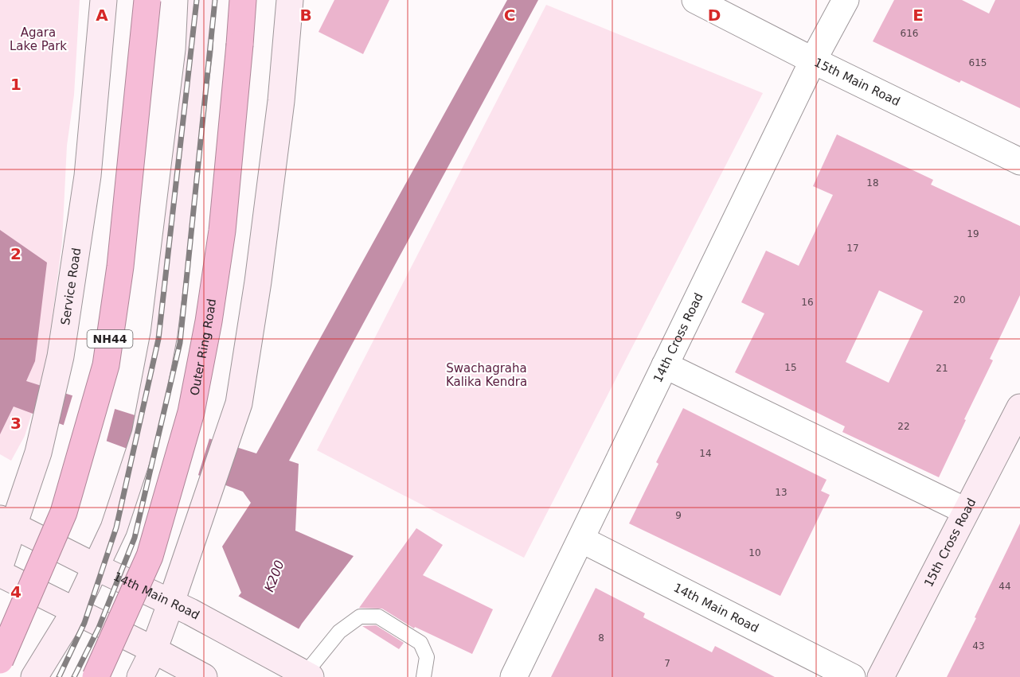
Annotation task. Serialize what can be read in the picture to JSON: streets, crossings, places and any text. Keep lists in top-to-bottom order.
{
  "streets": {
    "highway": ["NH44", "Outer Ring Road"],
    "street": [
      "15th Main Road",
      "Service Road",
      "14th Cross Road",
      "15th Cross Road",
      "14th Main Road"
    ]
  },
  "crossings": [
    ["15th Main Road", "14th Cross Road"],
    ["Service Road", "14th Main Road"],
    ["14th Cross Road", "14th Main Road"]
  ],
  "water": ["K200"],
  "parks": ["Agara Lake Park", "Swachagraha Kalika Kendra"],
  "house_numbers": [
    "616",
    "615",
    "18",
    "19",
    "17",
    "20",
    "16",
    "15",
    "21",
    "22",
    "14",
    "13",
    "9",
    "10",
    "44",
    "8",
    "43",
    "7"
  ],
  "grid": {
    "columns": [
      "A",
      "B",
      "C",
      "D",
      "E"
    ],
    "rows": [
      "1",
      "2",
      "3",
      "4"
    ]
  }
}
